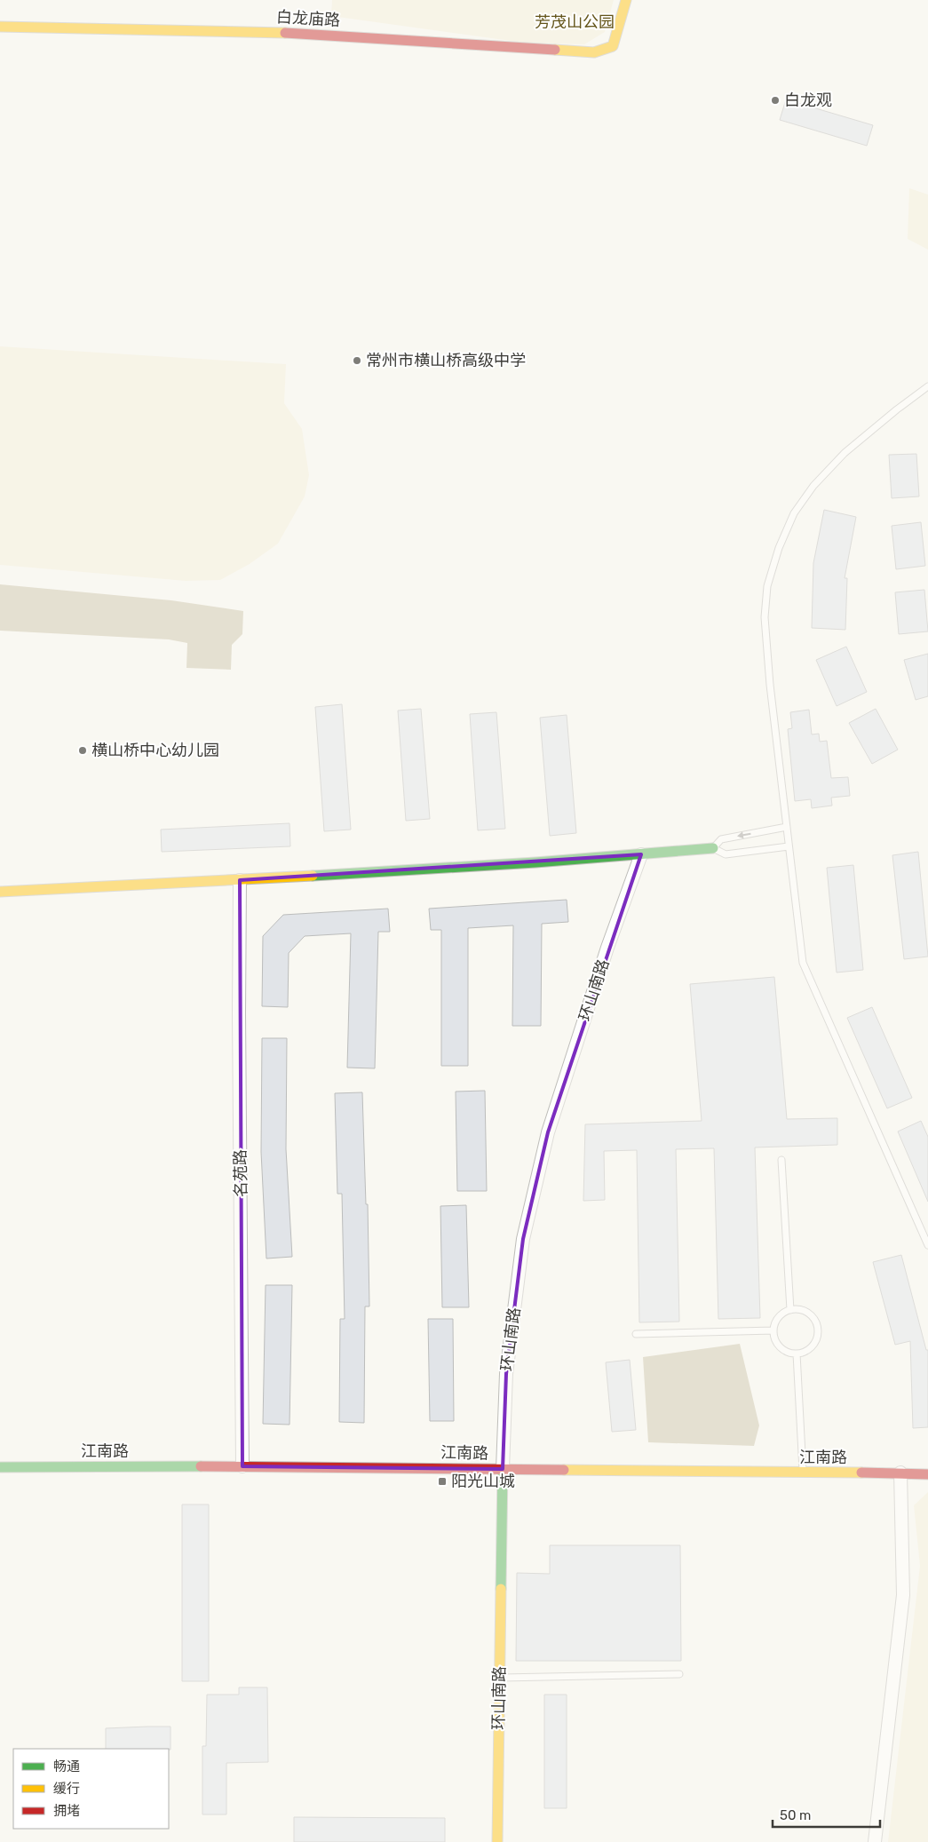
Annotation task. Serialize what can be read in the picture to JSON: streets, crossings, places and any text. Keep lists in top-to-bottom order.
{
  "streets": {
    "street": [
      "白龙庙路",
      "环山南路",
      "名苑路",
      "江南路"
    ]
  },
  "crossings": [
    ["环山南路", "江南路"],
    ["名苑路", "江南路"]
  ],
  "parks": ["芳茂山公园"],
  "places": {
    "other": ["白龙观", "常州市横山桥高级中学", "横山桥中心幼儿园"],
    "transit": ["阳光山城"]
  },
  "legend": ["畅通", "缓行", "拥堵"],
  "scale_bar": "50 m"
}
